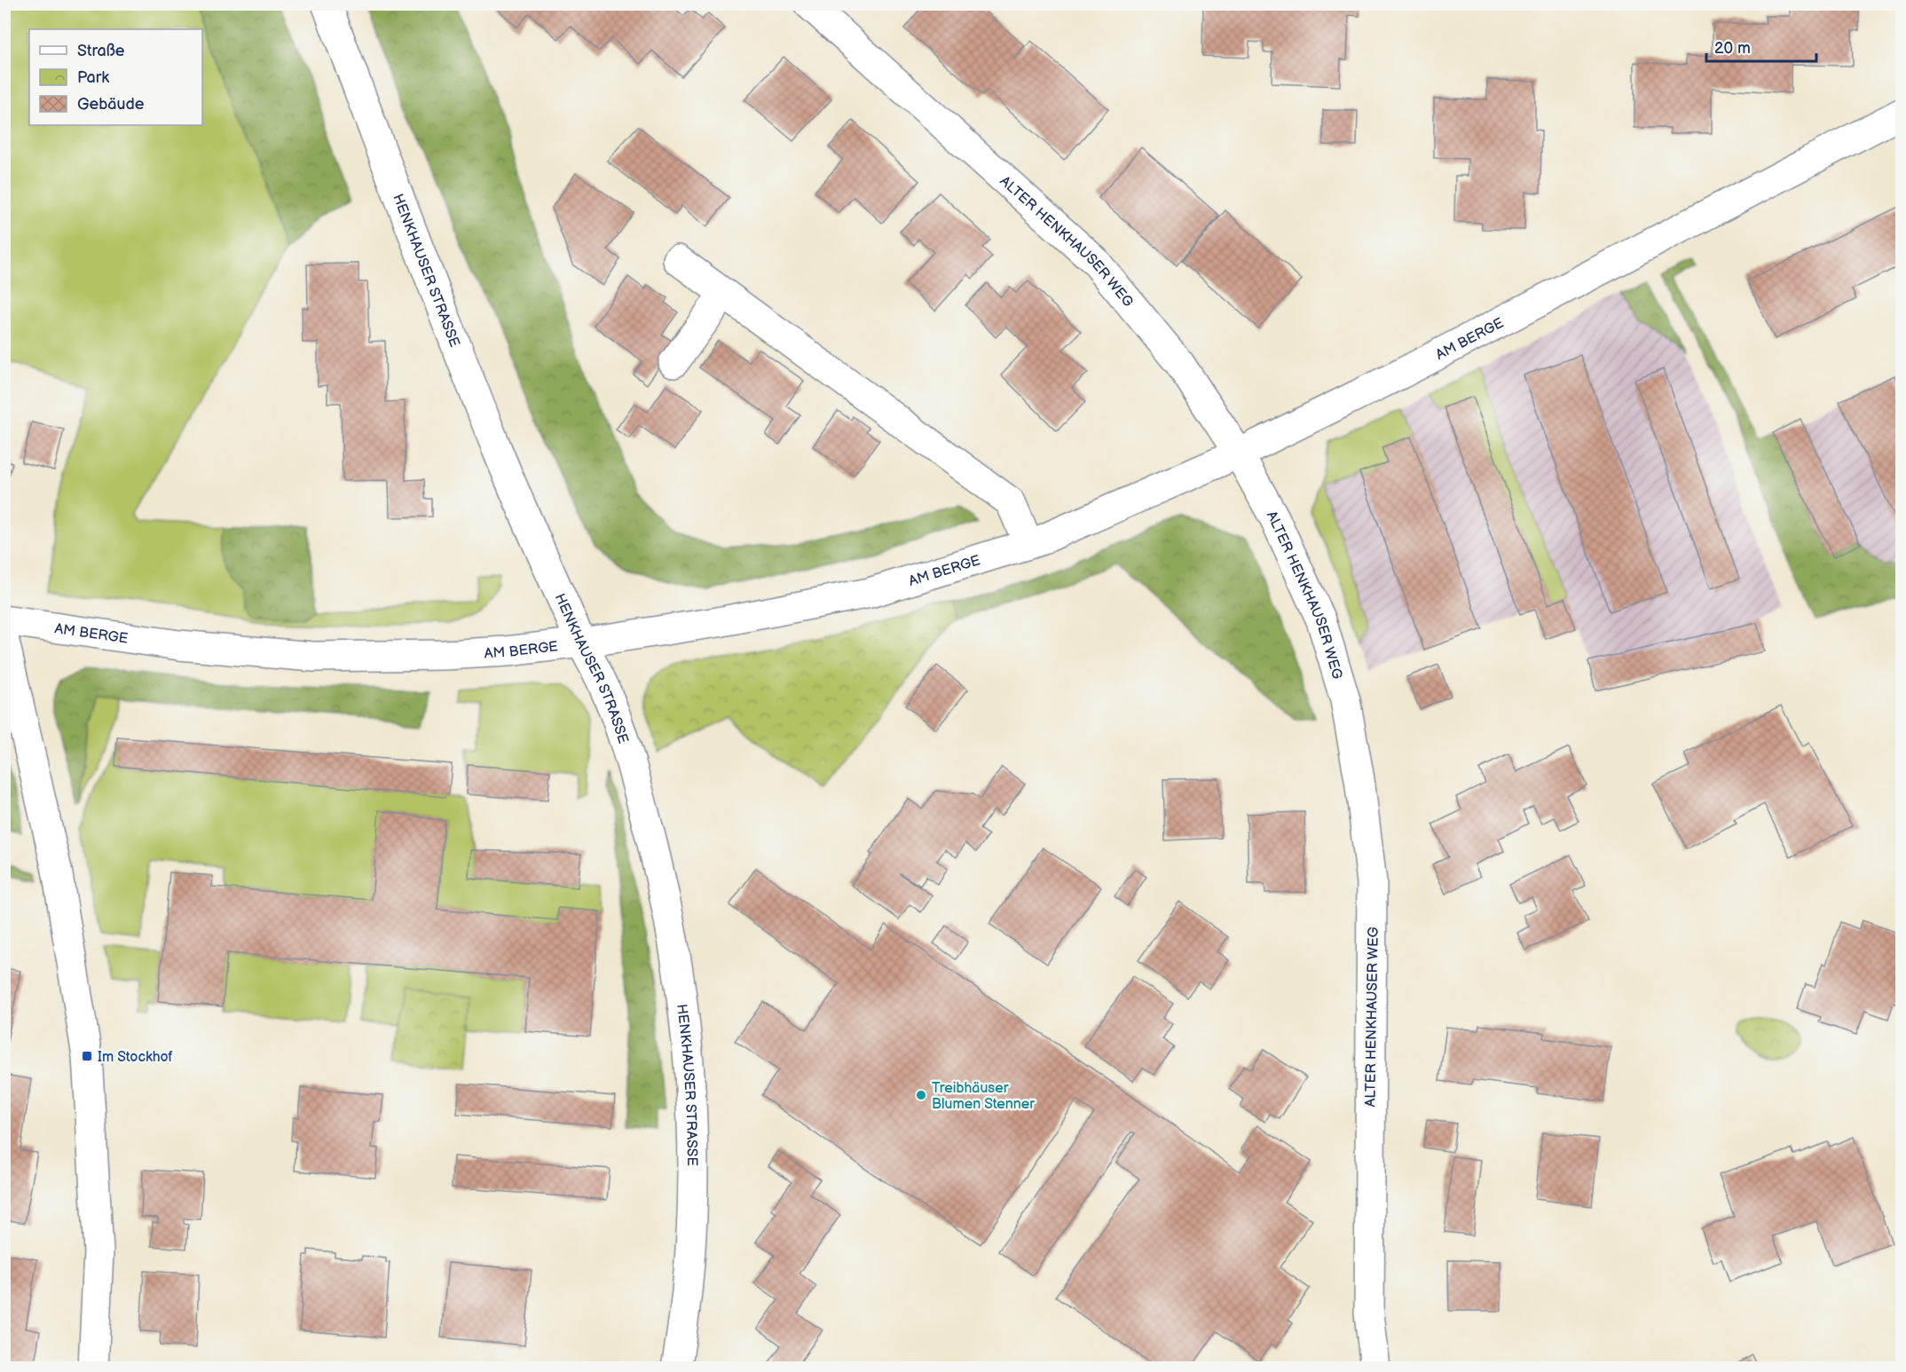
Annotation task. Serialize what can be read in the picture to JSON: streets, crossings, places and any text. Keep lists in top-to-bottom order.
{
  "streets": {
    "street": ["ALTER HENKHAUSER WEG", "HENKHAUSER STRASSE", "AM BERGE"]
  },
  "crossings": [
    ["ALTER HENKHAUSER WEG", "AM BERGE"],
    ["HENKHAUSER STRASSE", "AM BERGE"]
  ],
  "places": {
    "transit": ["Im Stockhof"],
    "other": ["Treibhäuser Blumen Stenner"]
  },
  "legend": ["Straße", "Park", "Gebäude"],
  "scale_bar": "20 m"
}
